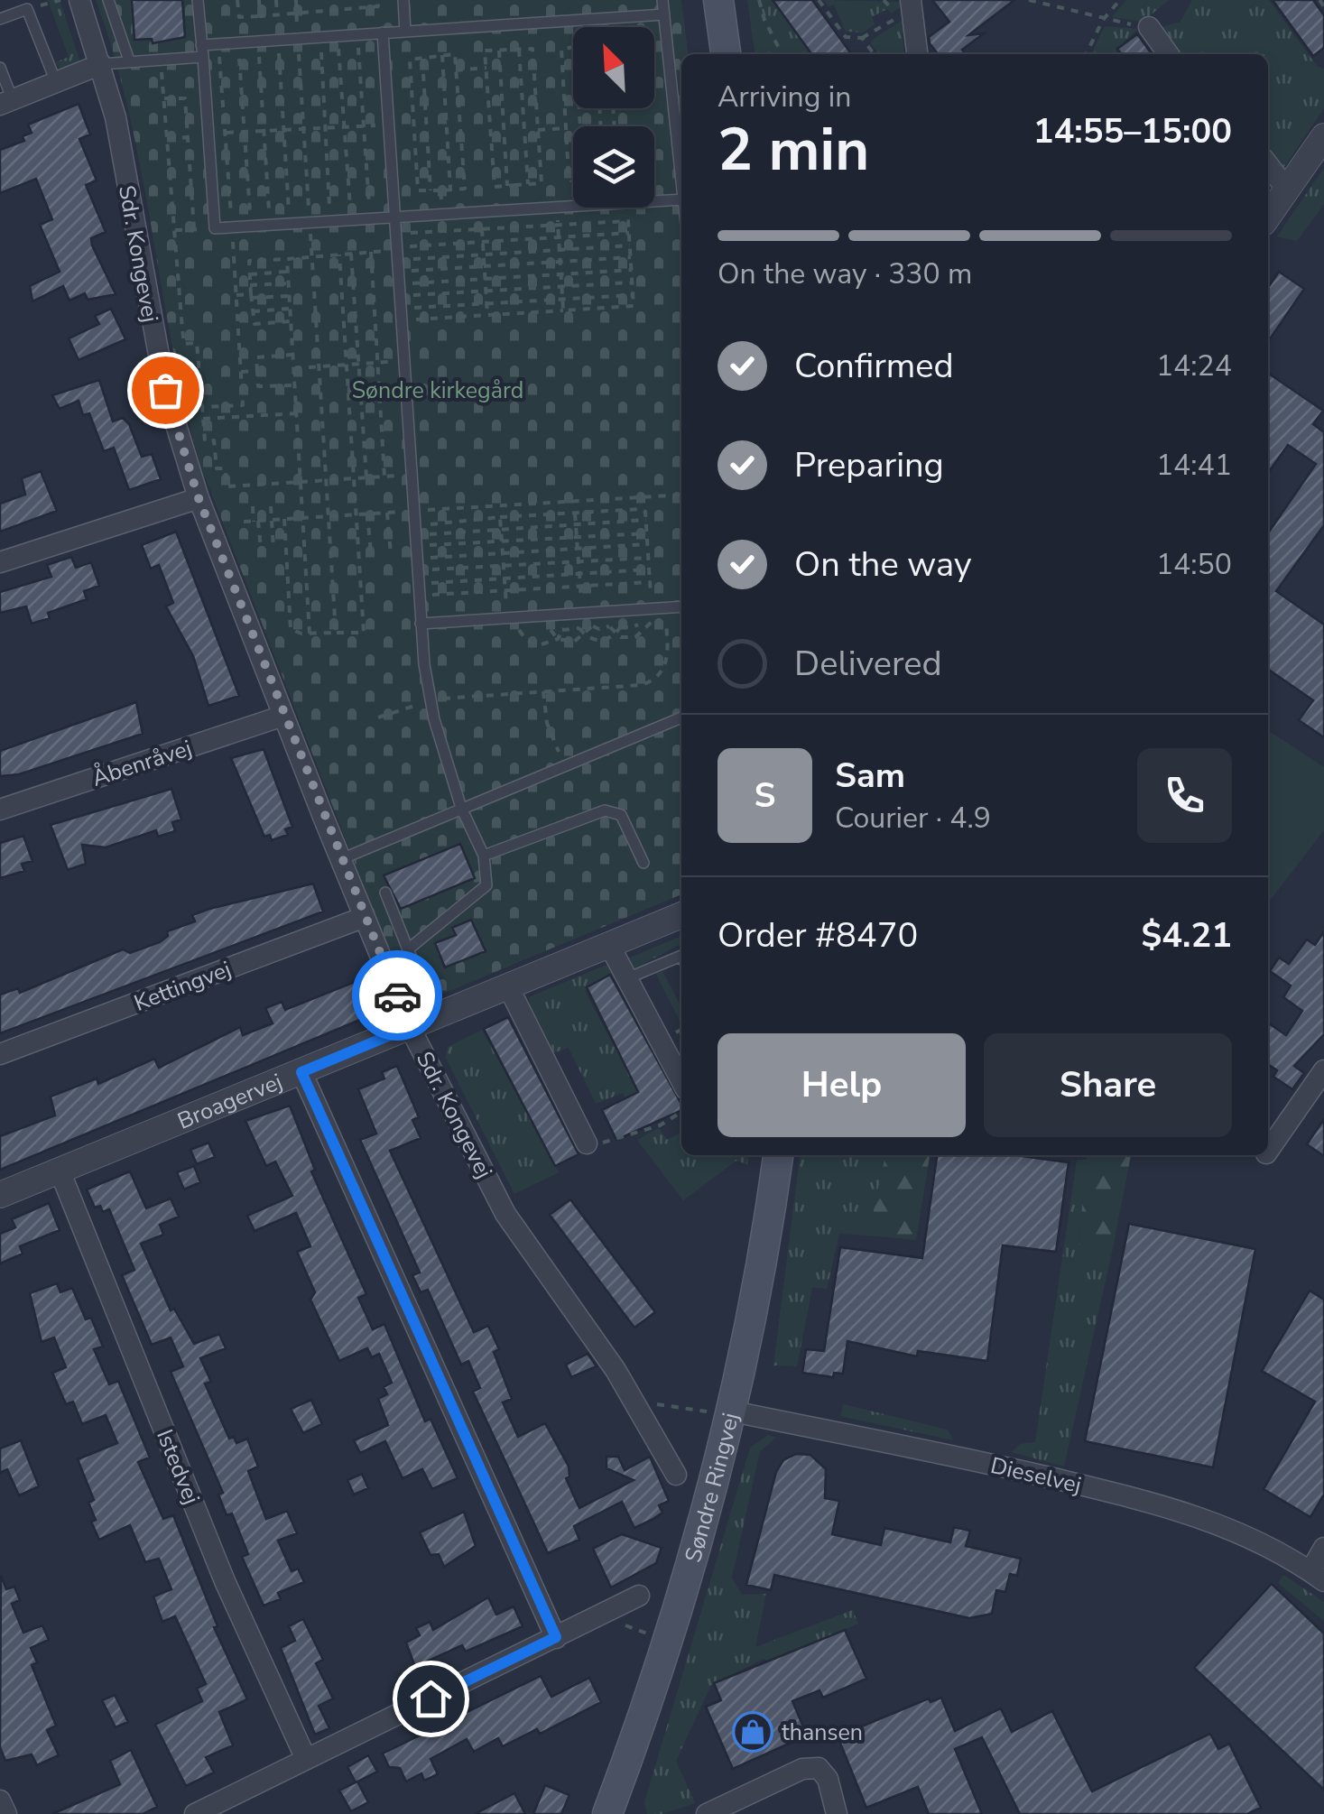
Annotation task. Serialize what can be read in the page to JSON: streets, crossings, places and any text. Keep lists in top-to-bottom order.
{
  "streets": {
    "main road": ["Søndre Ringvej"],
    "street": [
      "Sdr. Kongevej",
      "Åbenråvej",
      "Kettingvej",
      "Broagervej",
      "Istedvej",
      "Dieselvej"
    ]
  },
  "crossings": [
    ["Sdr. Kongevej", "Åbenråvej"],
    ["Sdr. Kongevej", "Kettingvej"],
    ["Sdr. Kongevej", "Broagervej"],
    ["Broagervej", "Istedvej"],
    ["Dieselvej", "Søndre Ringvej"]
  ],
  "parks": ["Søndre kirkegård"],
  "places": {
    "shop": ["thansen"]
  },
  "north": "top left",
  "page": {
    "heading": ["2 min", "Arriving in", "14:55–15:00"],
    "panel": [
      "Sam",
      "Courier · 4.9",
      "Order #8470",
      "$4.21"
    ],
    "bar": "On the way · 330 m",
    "list": [
      ["Confirmed", "14:24"],
      ["Preparing", "14:41"],
      ["On the way", "14:50"],
      "Delivered"
    ],
    "round": "S",
    "buttons": ["Help", "Share"]
  }
}
